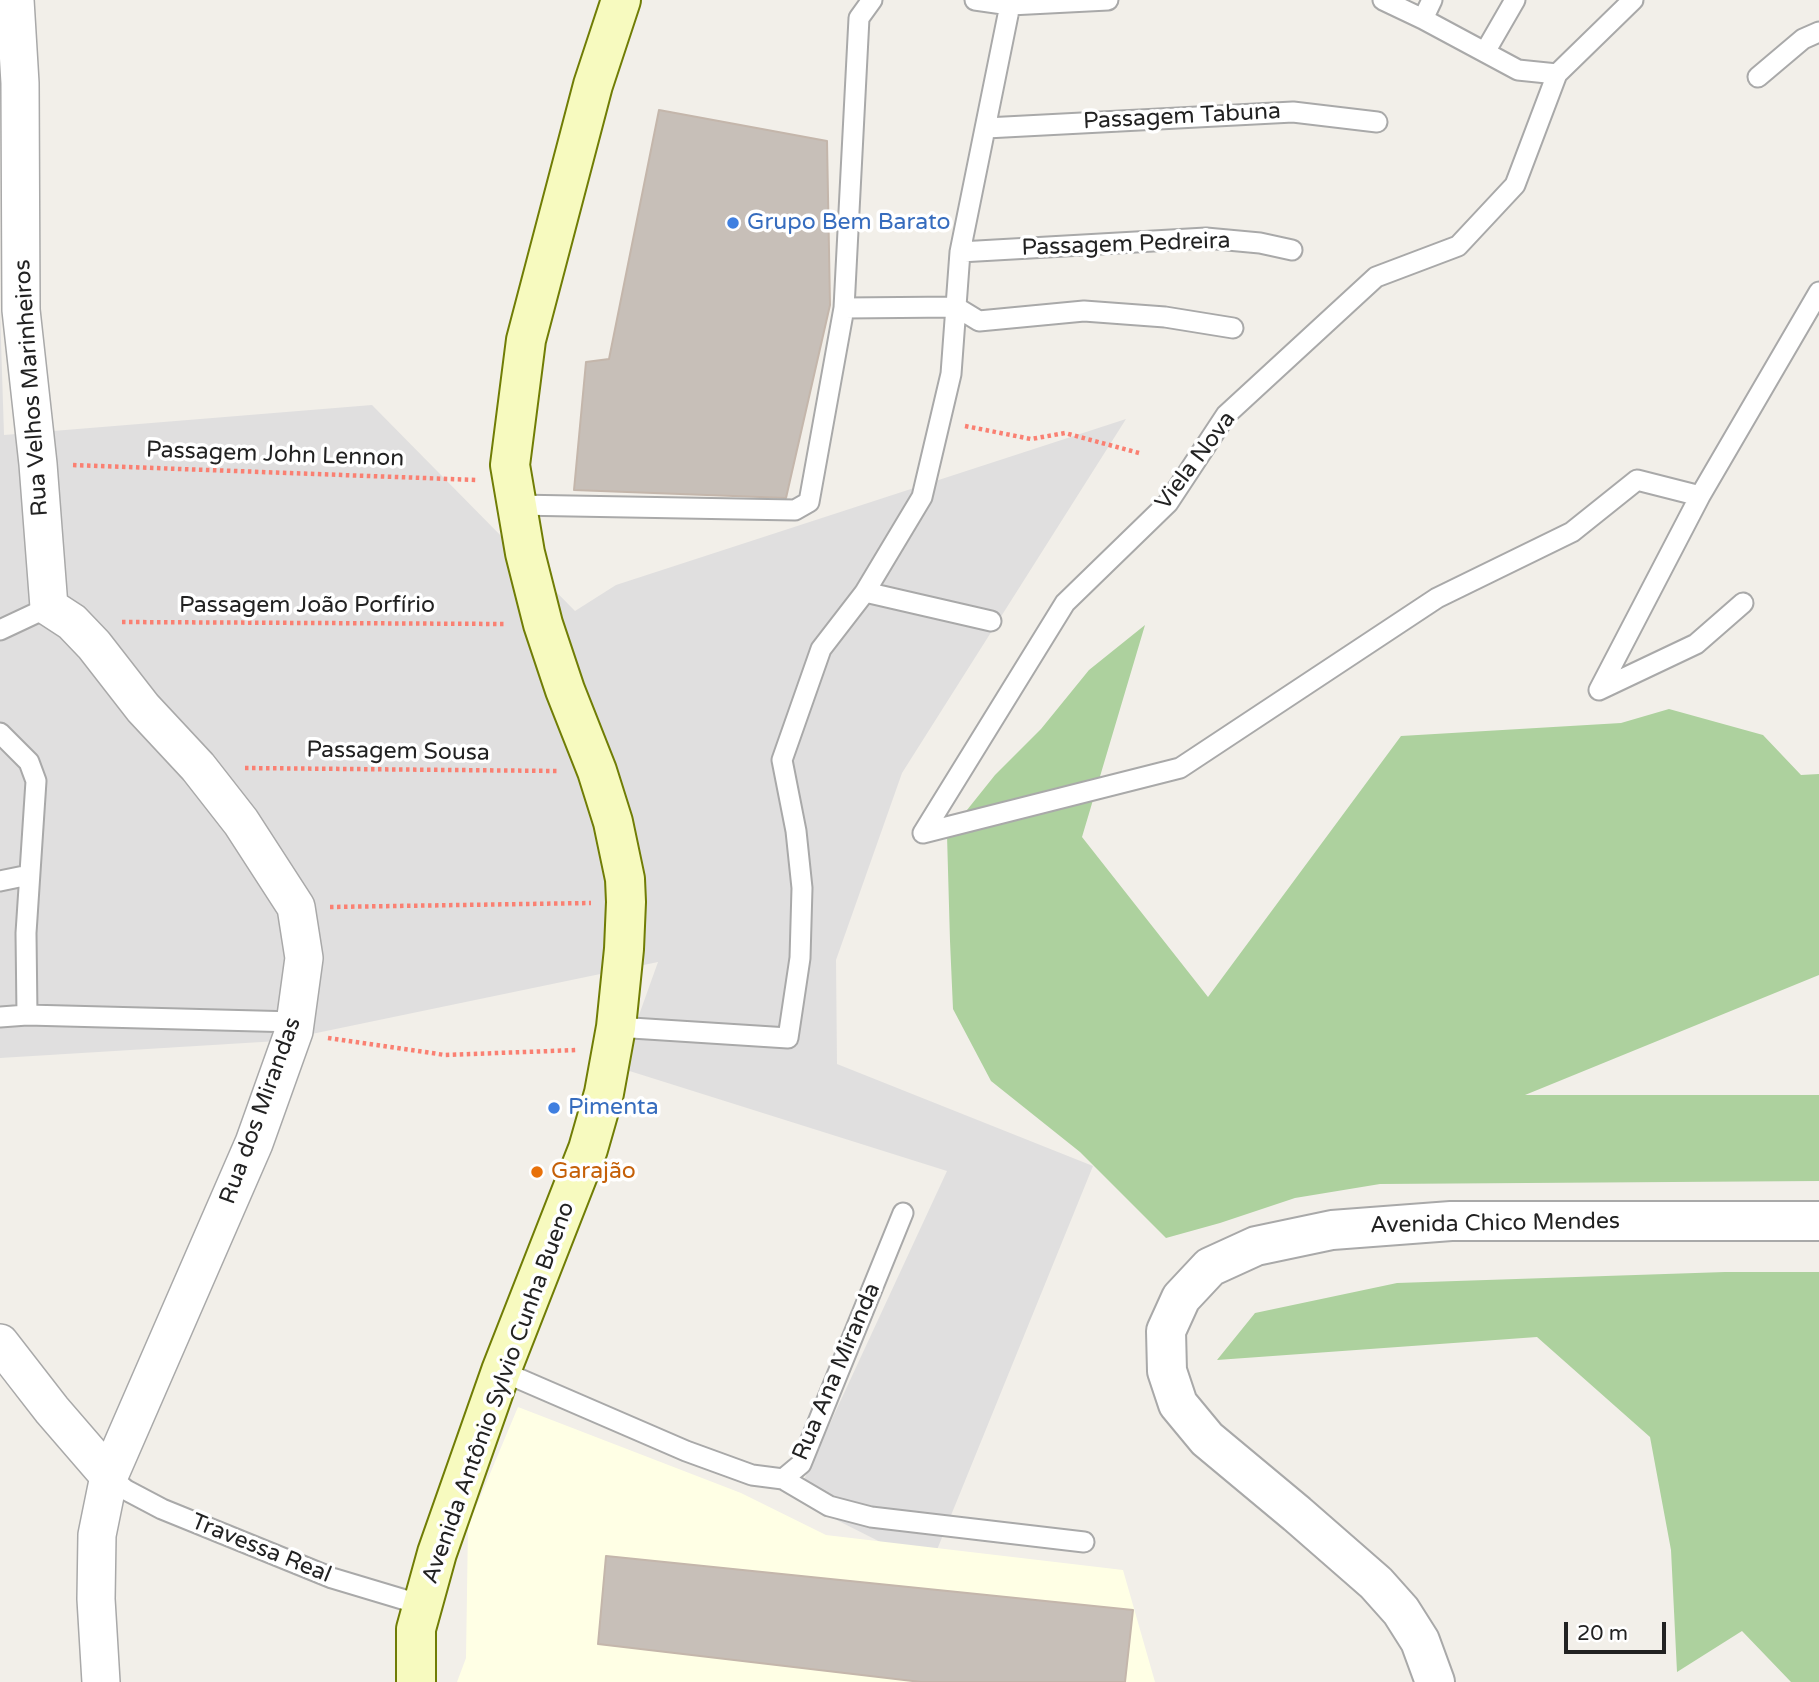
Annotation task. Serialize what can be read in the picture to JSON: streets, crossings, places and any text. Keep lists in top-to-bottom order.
{
  "streets": {
    "main road": ["Avenida Antônio Sylvio Cunha Bueno"],
    "street": ["Rua Velhos Marinheiros", "Rua dos Mirandas", "Avenida Chico Mendes"],
    "lane": [
      "Passagem Tabuna",
      "Passagem Pedreira",
      "Viela Nova",
      "Rua Ana Miranda",
      "Travessa Real"
    ],
    "path": ["Passagem John Lennon", "Passagem João Porfírio", "Passagem Sousa"]
  },
  "crossings": [
    ["Rua Velhos Marinheiros", "Passagem John Lennon"],
    ["Rua Velhos Marinheiros", "Passagem João Porfírio"],
    ["Rua Velhos Marinheiros", "Rua dos Mirandas"],
    ["Passagem John Lennon", "Avenida Antônio Sylvio Cunha Bueno"],
    ["Passagem João Porfírio", "Rua dos Mirandas"],
    ["Passagem João Porfírio", "Avenida Antônio Sylvio Cunha Bueno"],
    ["Passagem Sousa", "Rua dos Mirandas"],
    ["Passagem Sousa", "Avenida Antônio Sylvio Cunha Bueno"],
    ["Rua dos Mirandas", "Travessa Real"],
    ["Rua Ana Miranda", "Avenida Antônio Sylvio Cunha Bueno"],
    ["Avenida Antônio Sylvio Cunha Bueno", "Travessa Real"]
  ],
  "places": ["Grupo Bem Barato", "Pimenta", "Garajão"],
  "scale_bar": "20 m"
}
